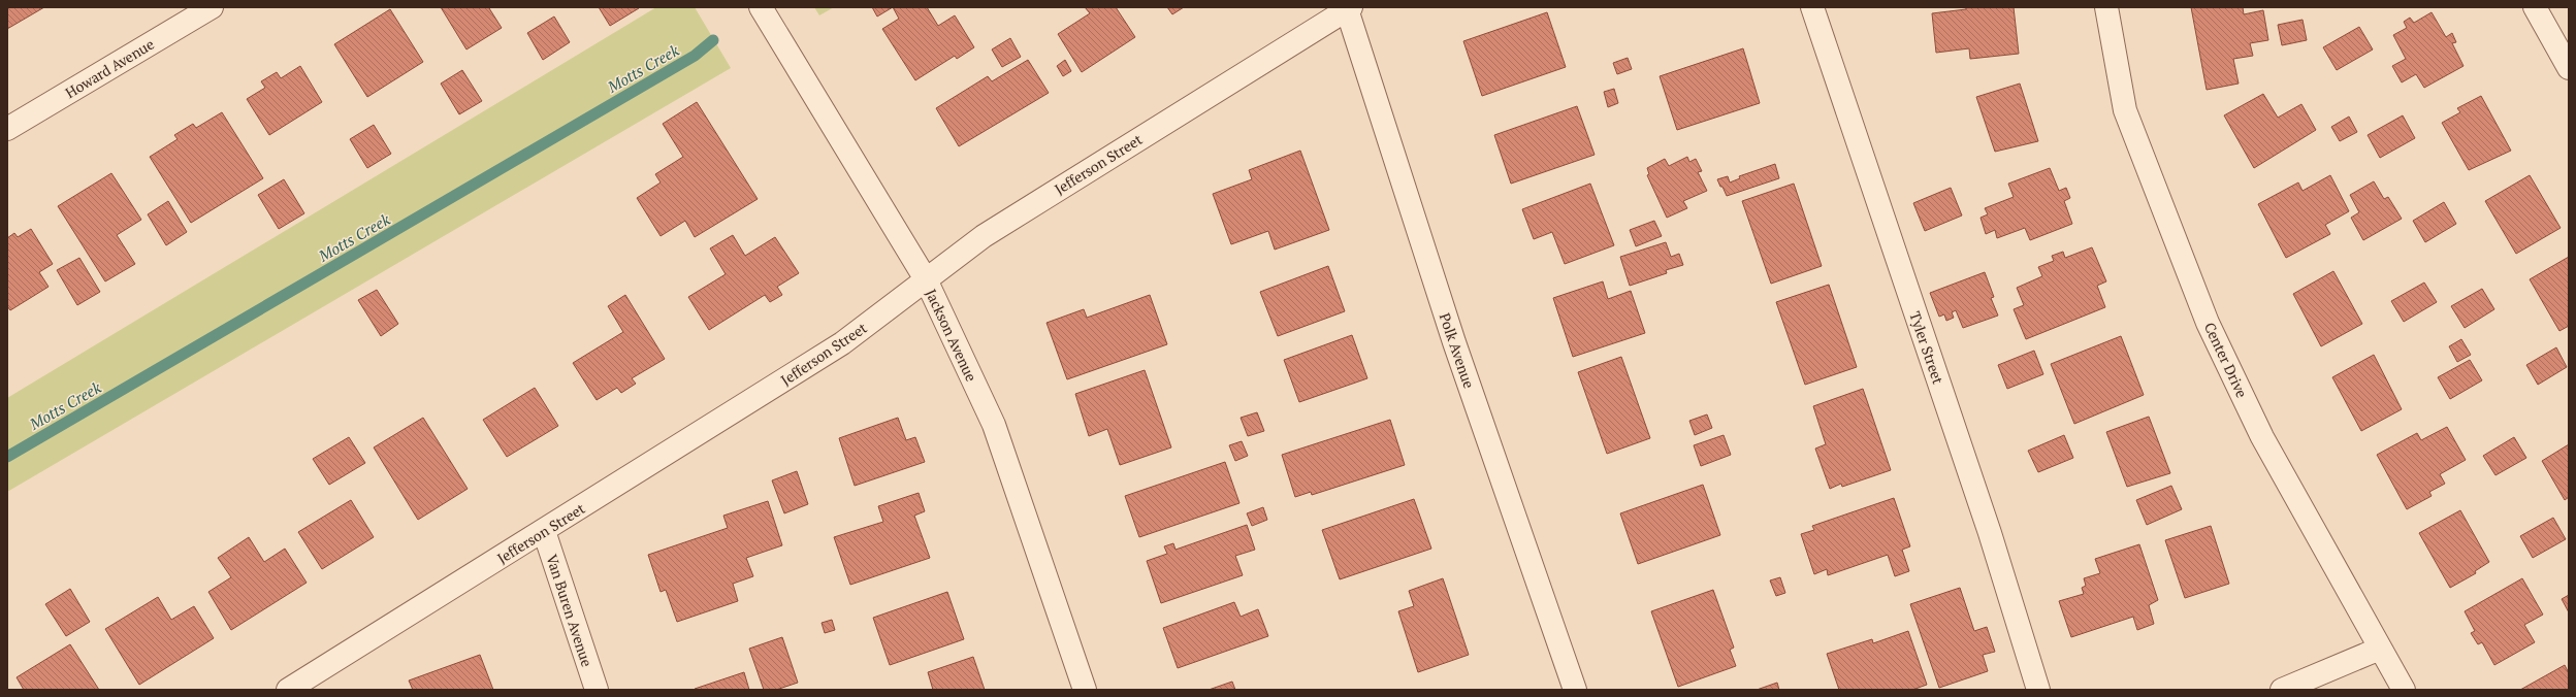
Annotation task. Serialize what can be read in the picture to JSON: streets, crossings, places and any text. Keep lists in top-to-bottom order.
{
  "streets": {
    "street": [
      "Howard Avenue",
      "Jefferson Street",
      "Jackson Avenue",
      "Tyler Street",
      "Polk Avenue",
      "Center Drive",
      "Van Buren Avenue"
    ]
  },
  "crossings": [
    ["Jefferson Street", "Jackson Avenue"],
    ["Jefferson Street", "Polk Avenue"],
    ["Jefferson Street", "Van Buren Avenue"]
  ],
  "water": ["Motts Creek"]
}
